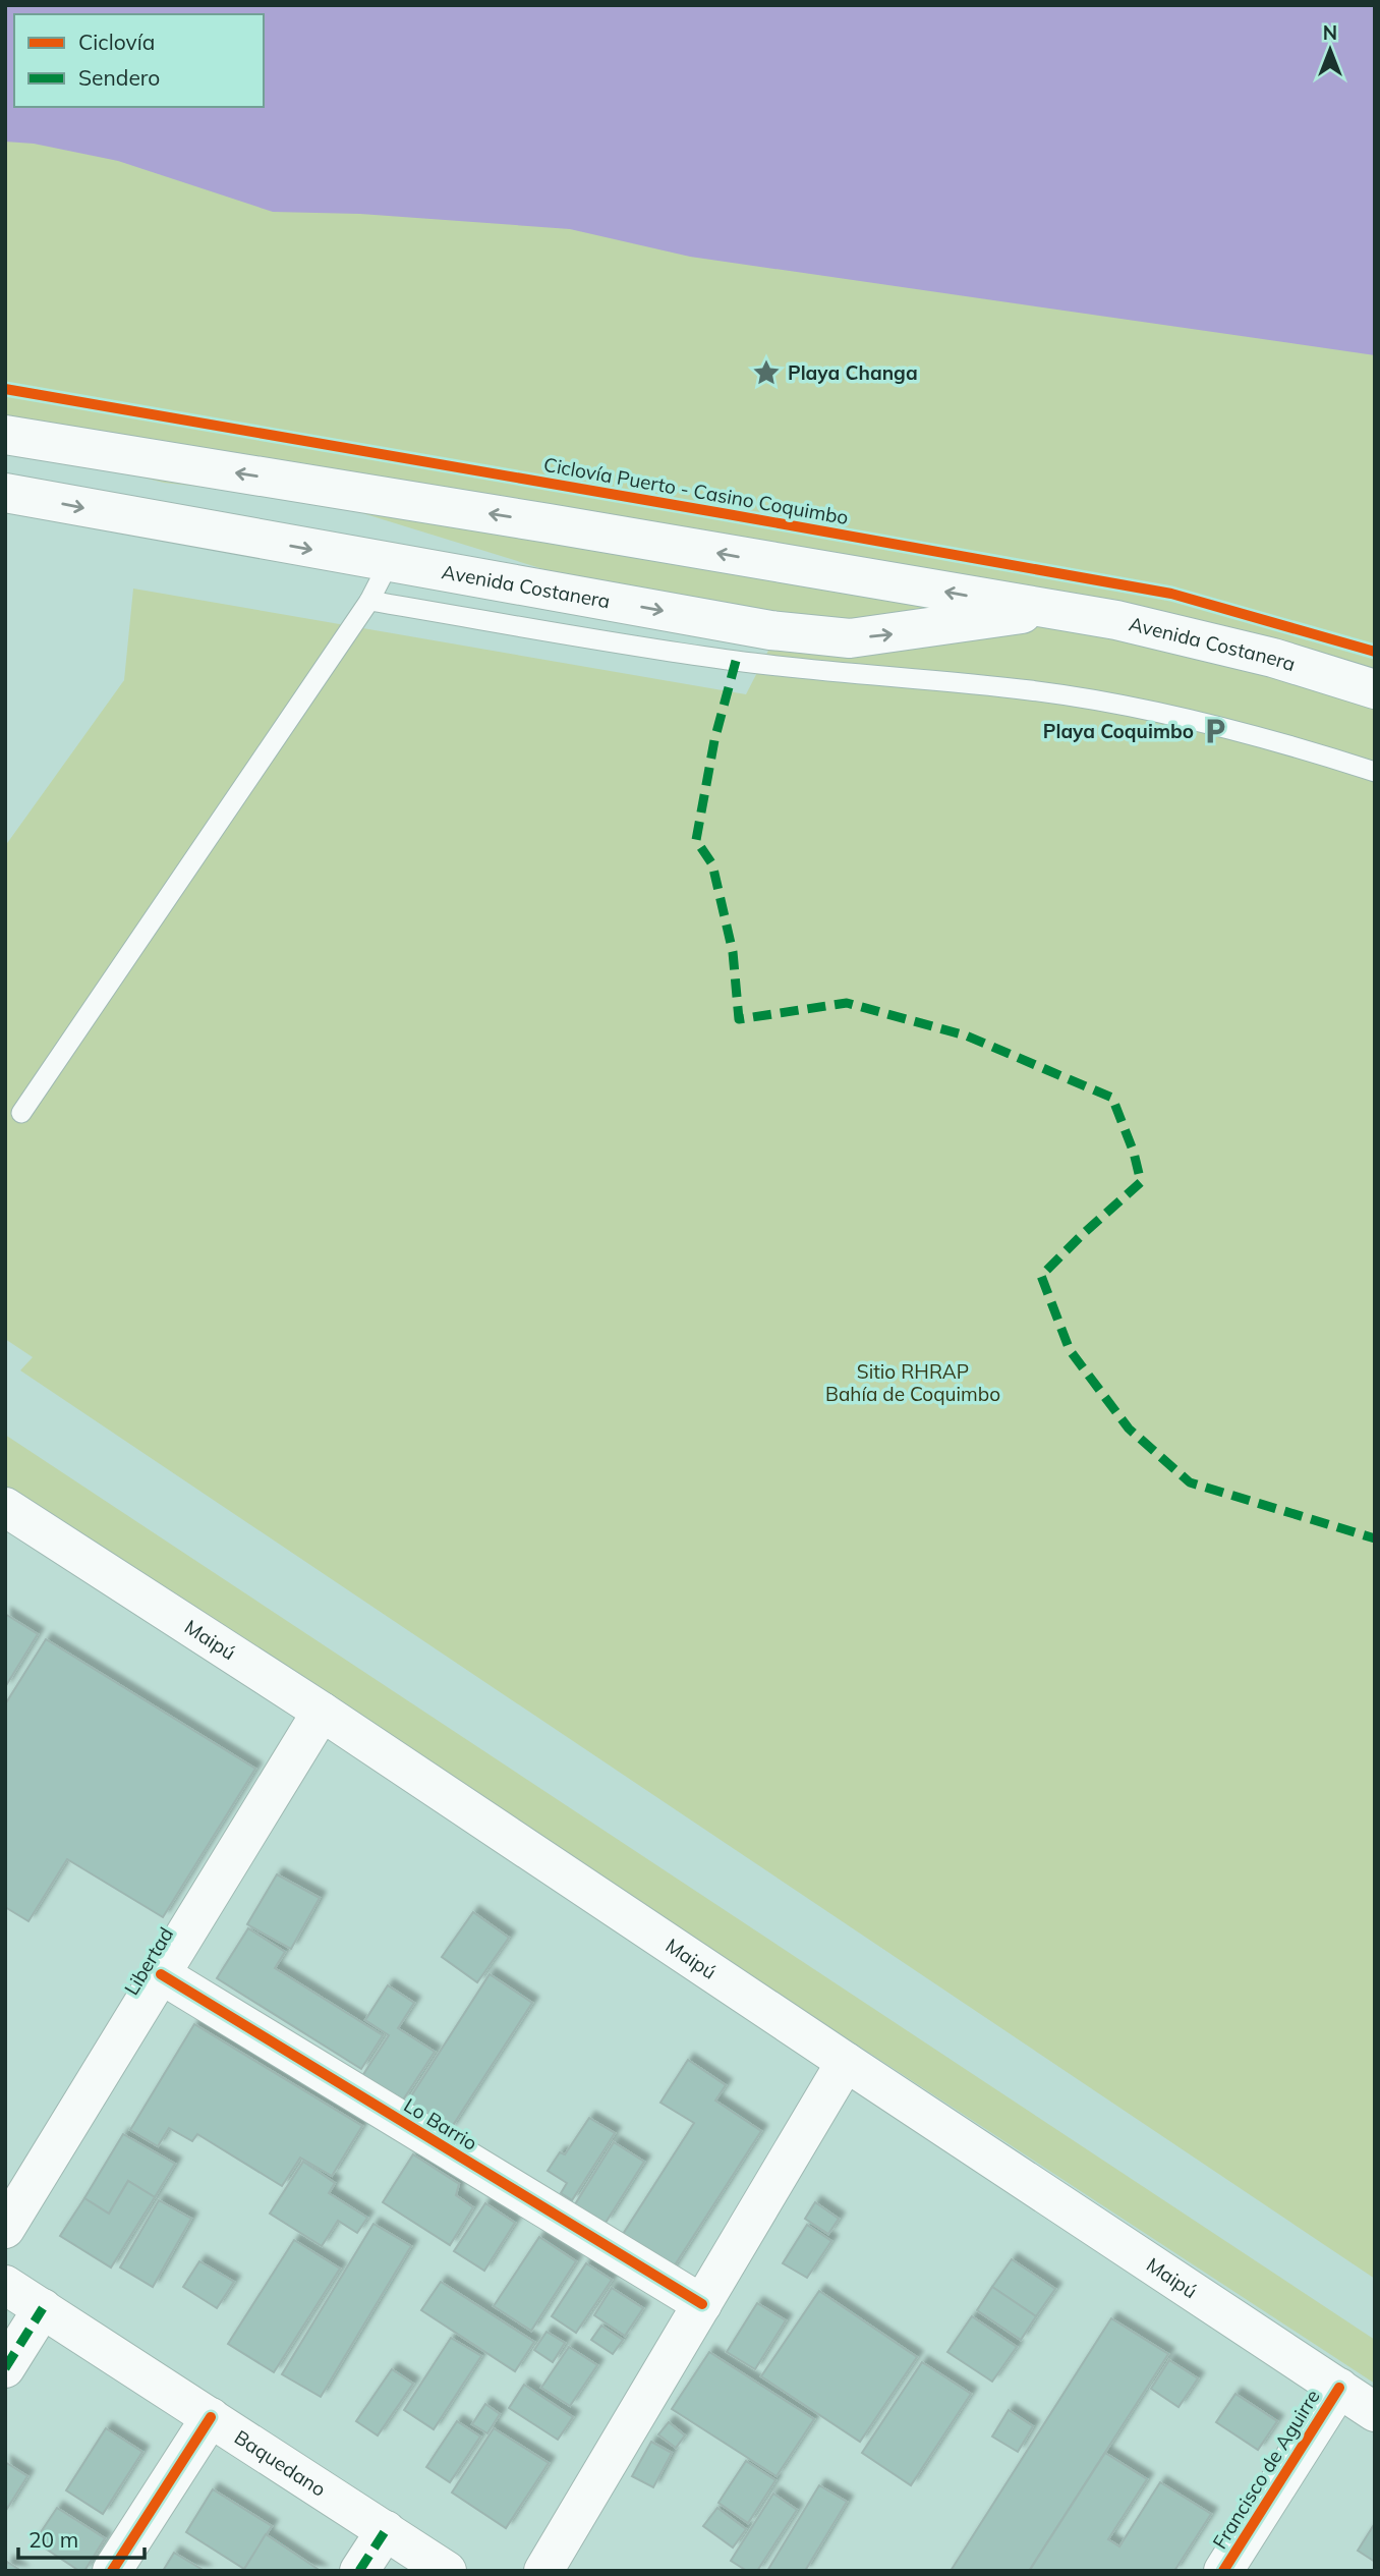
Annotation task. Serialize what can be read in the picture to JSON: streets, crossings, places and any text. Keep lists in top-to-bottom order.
{
  "streets": {
    "main road": [
      "Avenida Costanera",
      "Maipú",
      "Libertad",
      "Lo Barrio",
      "Baquedano",
      "Francisco de Aguirre"
    ],
    "cycle path": ["Ciclovía Puerto - Casino Coquimbo"]
  },
  "crossings": [
    ["Maipú", "Libertad"],
    ["Maipú", "Francisco de Aguirre"],
    ["Libertad", "Lo Barrio"]
  ],
  "parks": ["Sitio RHRAP Bahía de Coquimbo"],
  "places": {
    "place": ["Playa Changa"],
    "parking": ["Playa Coquimbo"]
  },
  "legend": ["Ciclovía", "Sendero"],
  "scale_bar": "20 m",
  "north": "top"
}
